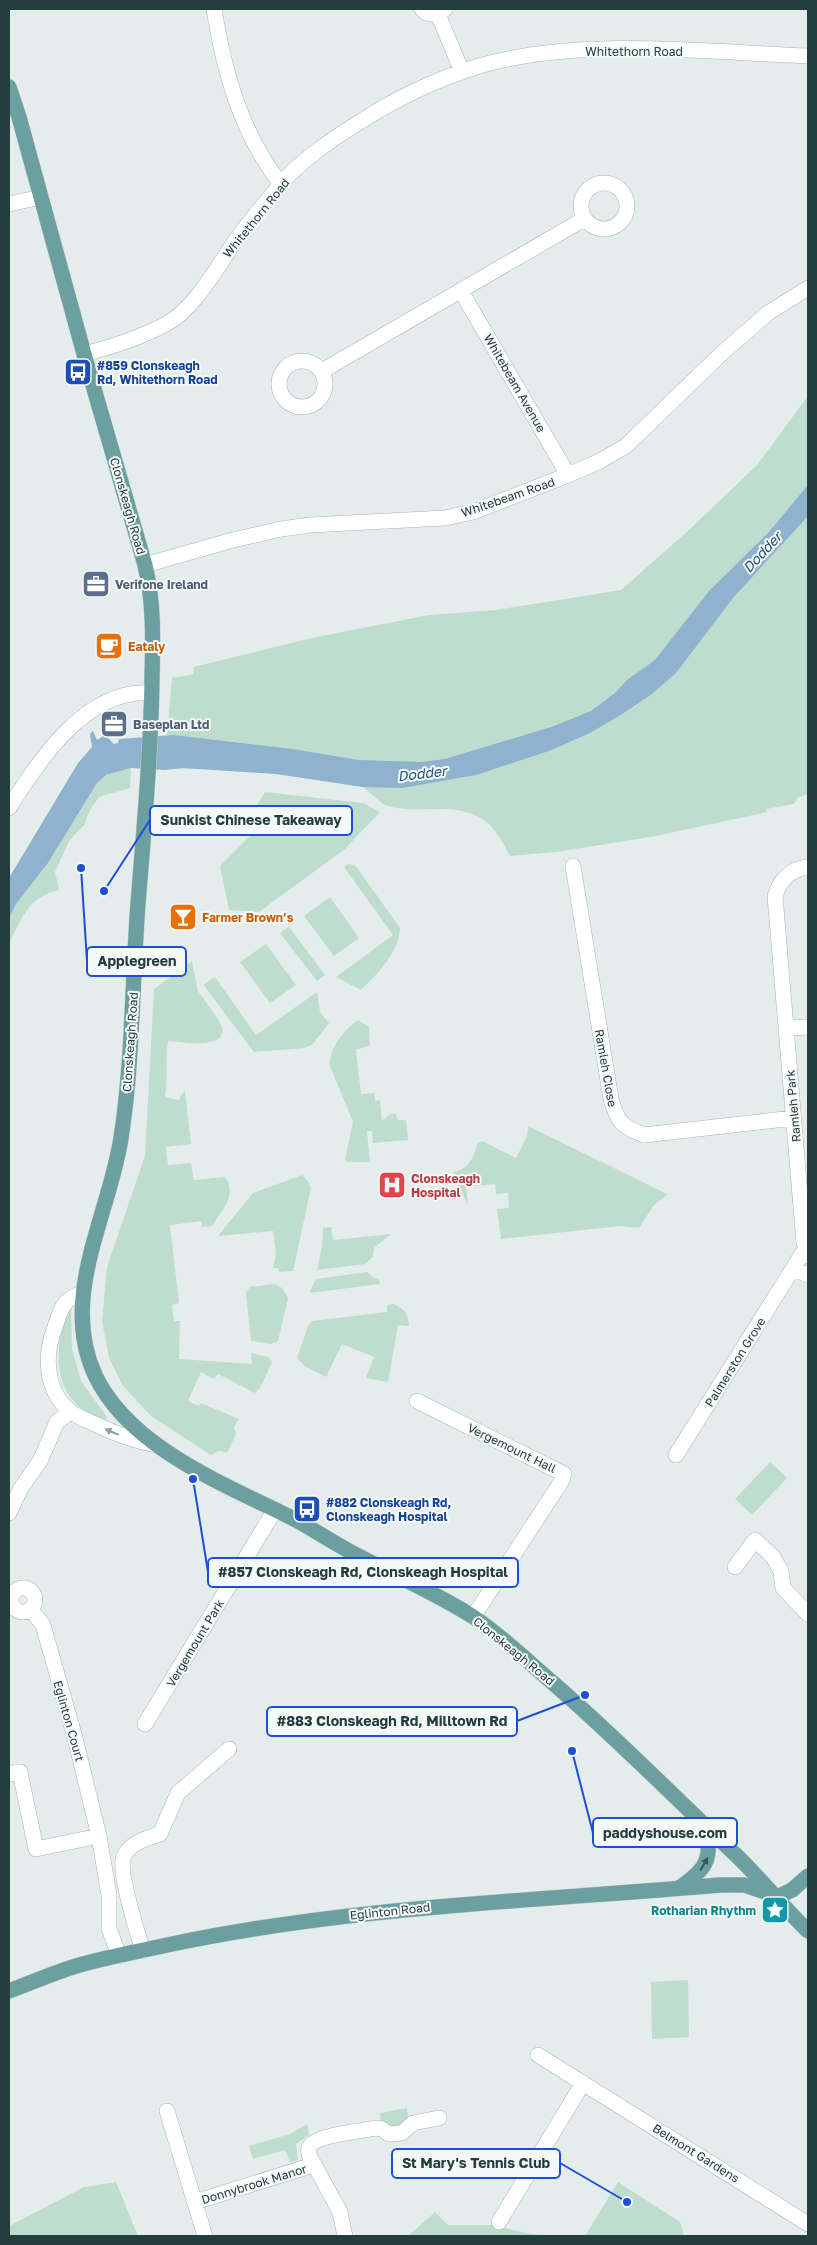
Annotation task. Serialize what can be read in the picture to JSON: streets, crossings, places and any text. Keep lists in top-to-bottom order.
{
  "streets": {
    "main road": ["Clonskeagh Road", "Eglinton Road"],
    "street": [
      "Whitethorn Road",
      "Whitebeam Avenue",
      "Whitebeam Road",
      "Ramleh Close",
      "Ramleh Park",
      "Palmerston Grove",
      "Vergemount Hall",
      "Vergemount Park",
      "Eglinton Court",
      "Belmont Gardens",
      "Donnybrook Manor"
    ]
  },
  "crossings": [
    ["Whitethorn Road", "Clonskeagh Road"],
    ["Whitebeam Avenue", "Whitebeam Road"],
    ["Whitebeam Road", "Clonskeagh Road"],
    ["Clonskeagh Road", "Vergemount Hall"],
    ["Clonskeagh Road", "Vergemount Park"],
    ["Clonskeagh Road", "Eglinton Road"],
    ["Ramleh Close", "Ramleh Park"],
    ["Ramleh Park", "Palmerston Grove"],
    ["Eglinton Court", "Eglinton Road"]
  ],
  "water": ["Dodder"],
  "places": {
    "bus stop": ["#859 Clonskeagh Rd, Whitethorn Road", "#882 Clonskeagh Rd, Clonskeagh Hospital"],
    "office": ["Verifone Ireland", "Baseplan Ltd"],
    "cafe": ["Eataly"],
    "other": [
      "Applegreen",
      "Sunkist Chinese Takeaway",
      "#857 Clonskeagh Rd, Clonskeagh Hospital",
      "#883 Clonskeagh Rd, Milltown Rd",
      "paddyshouse.com",
      "St Mary's Tennis Club"
    ],
    "bar": ["Farmer Brown’s"],
    "hospital": ["Clonskeagh Hospital"],
    "place": ["Rotharian Rhythm"]
  }
}
